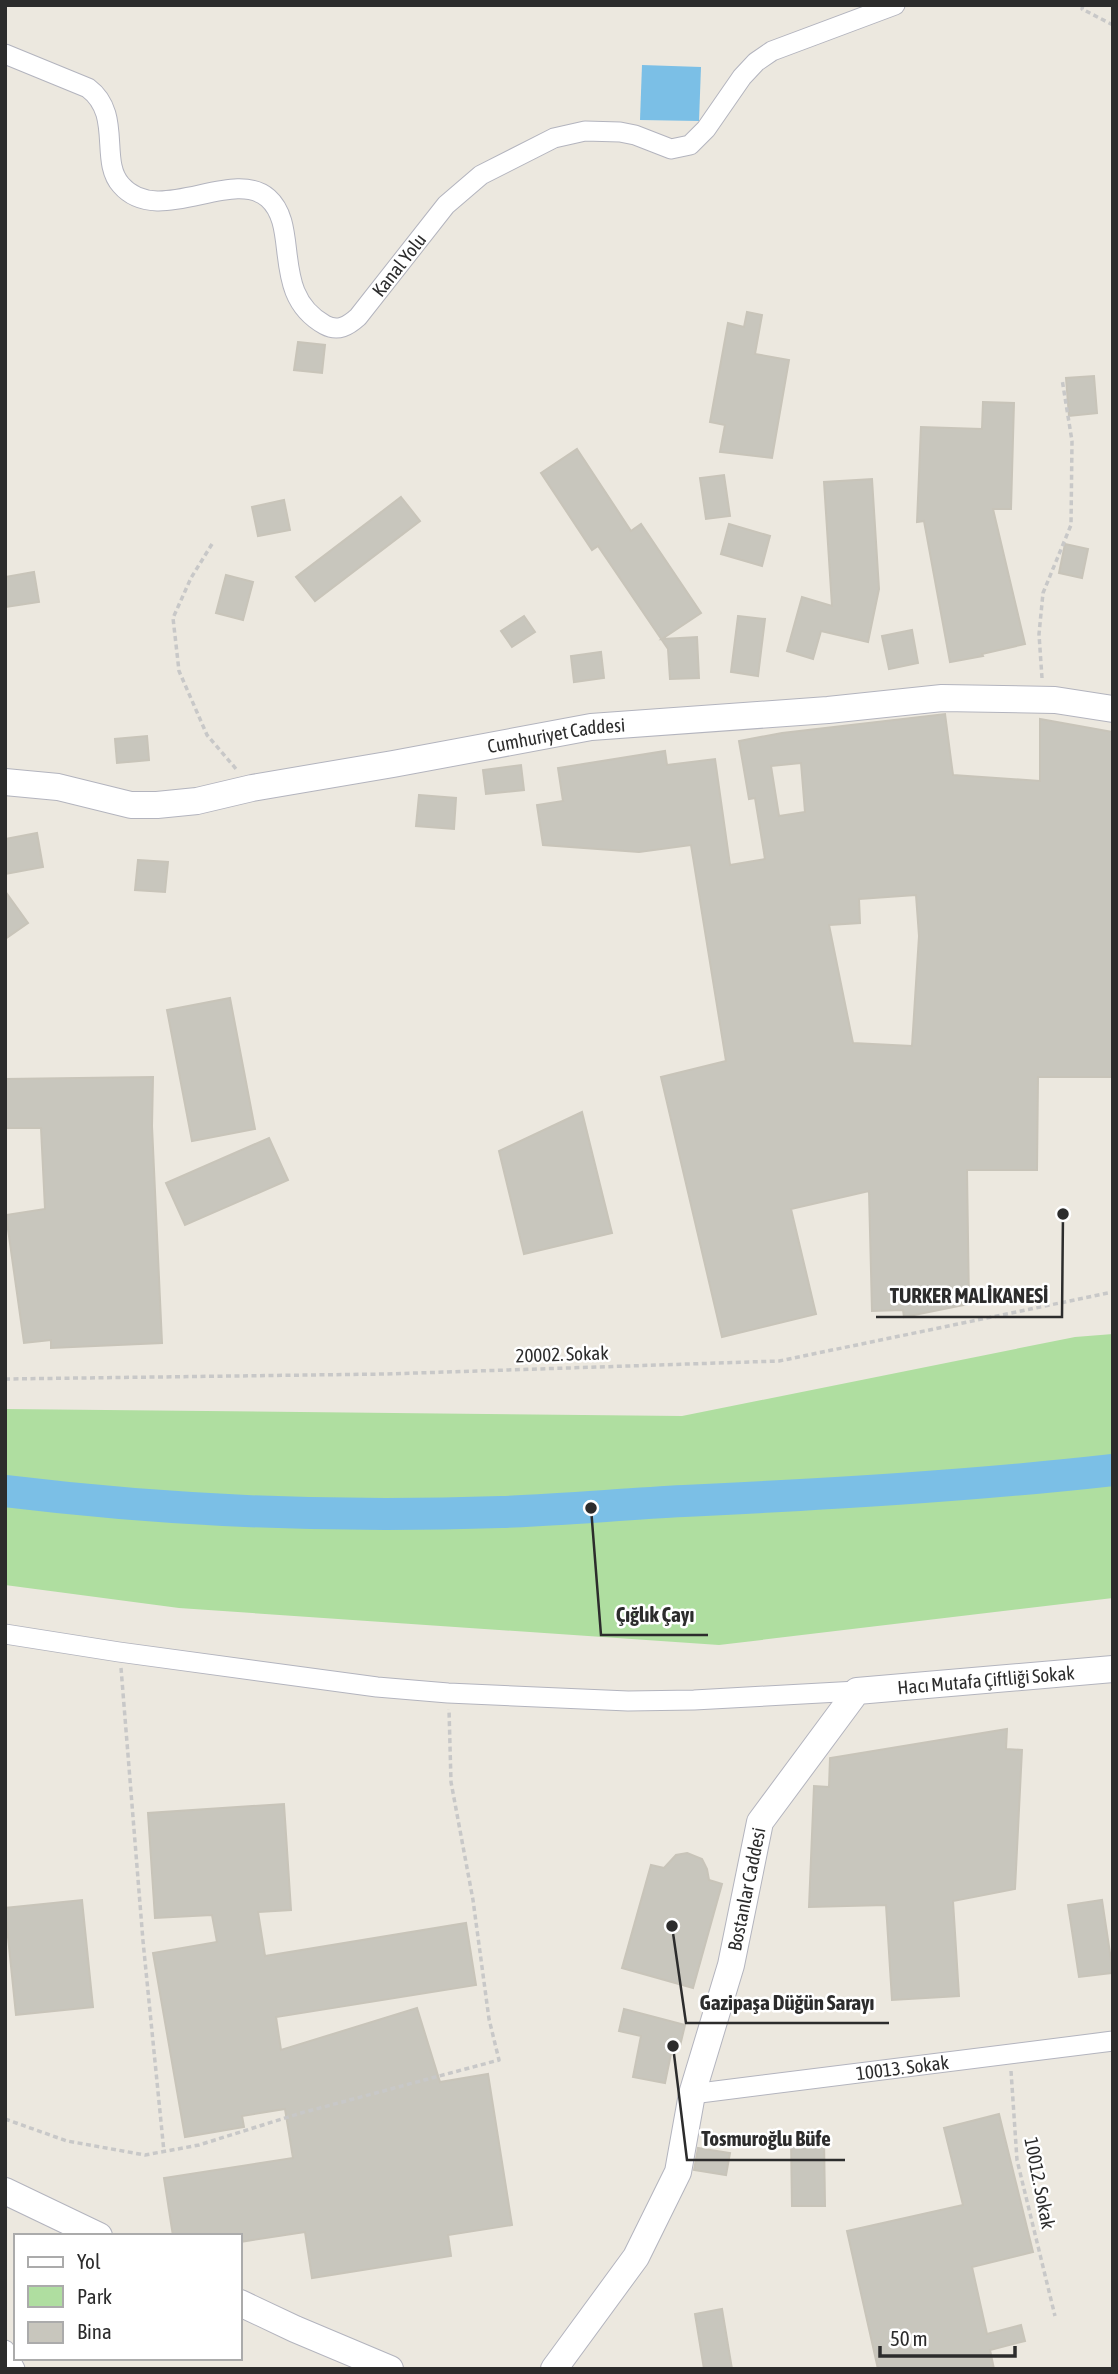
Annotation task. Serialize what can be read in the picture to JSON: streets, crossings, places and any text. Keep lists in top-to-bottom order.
{
  "streets": {
    "street": [
      "Kanal Yolu",
      "Cumhuriyet Caddesi",
      "Hacı Mutafa Çiftliği Sokak",
      "Bostanlar Caddesi",
      "10013. Sokak"
    ],
    "path": ["20002. Sokak", "10012. Sokak"]
  },
  "crossings": [
    ["Hacı Mutafa Çiftliği Sokak", "Bostanlar Caddesi"],
    ["Bostanlar Caddesi", "10013. Sokak"],
    ["10013. Sokak", "10012. Sokak"]
  ],
  "places": [
    "TURKER MALİKANESİ",
    "Çığlık Çayı",
    "Gazipaşa Düğün Sarayı",
    "Tosmuroğlu Büfe"
  ],
  "legend": ["Yol", "Park", "Bina"],
  "scale_bar": "50 m"
}
